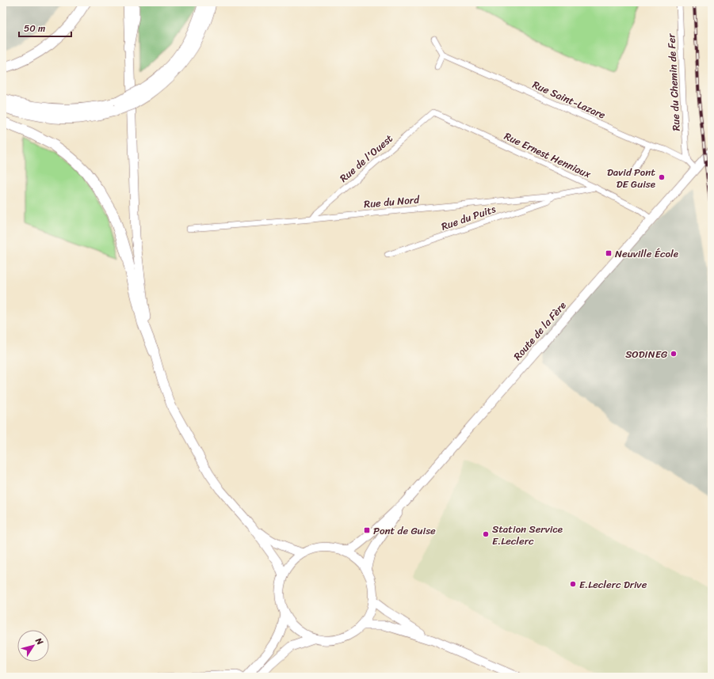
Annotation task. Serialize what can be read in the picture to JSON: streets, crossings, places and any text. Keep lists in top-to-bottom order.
{
  "streets": {
    "main road": ["Route de la Fère"],
    "street": [
      "Rue du Chemin de Fer",
      "Rue Saint-Lazare",
      "Rue Ernest Henniaux",
      "Rue de l'Ouest",
      "Rue du Nord",
      "Rue du Puits"
    ]
  },
  "crossings": [
    ["Rue du Chemin de Fer", "Rue Saint-Lazare"],
    ["Rue Ernest Henniaux", "Rue de l'Ouest"],
    ["Rue Ernest Henniaux", "Rue du Nord"],
    ["Rue Ernest Henniaux", "Route de la Fère"],
    ["Rue de l'Ouest", "Rue du Nord"],
    ["Rue du Nord", "Rue du Puits"]
  ],
  "places": {
    "other": [
      "David Pont DE Guise",
      "SODINEG",
      "Station Service E.Leclerc",
      "E.Leclerc Drive"
    ],
    "transit": ["Neuville École", "Pont de Guise"]
  },
  "scale_bar": "50 m",
  "north": "top right"
}
